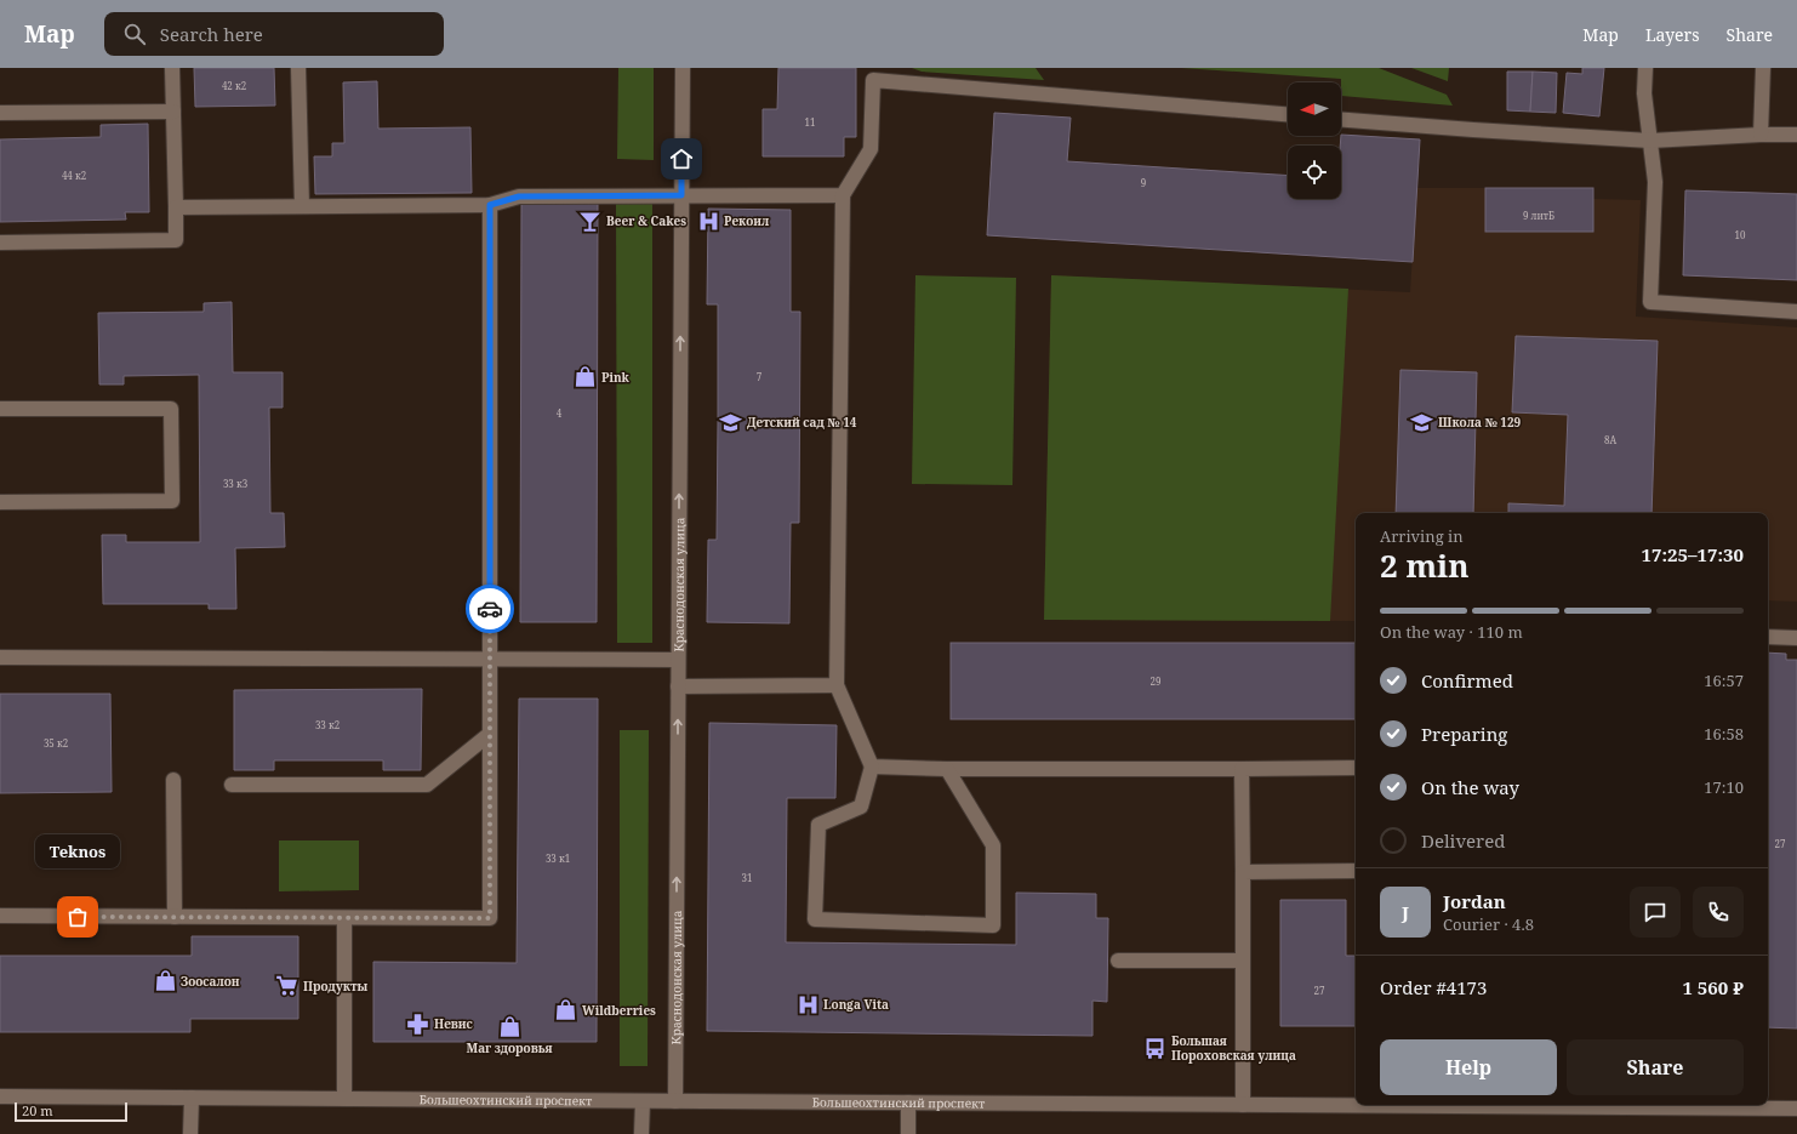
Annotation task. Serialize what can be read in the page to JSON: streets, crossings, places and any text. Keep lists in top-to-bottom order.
{
  "streets": {
    "street": ["Краснодонская улица", "Большеохтинский проспект"]
  },
  "crossings": [
    ["Краснодонская улица", "Большеохтинский проспект"]
  ],
  "one_way": ["Краснодонская улица"],
  "places": {
    "bar": ["Beer & Cakes"],
    "hospital": ["Рекоил", "Longa Vita"],
    "shop": [
      "Pink",
      "Зоосалон",
      "Wildberries",
      "Маг здоровья"
    ],
    "school or university": ["Детский сад № 14", "Школа № 129"],
    "other": ["Teknos"],
    "supermarket": ["Продукты"],
    "pharmacy": ["Невис"],
    "bus stop": ["Большая Пороховская улица"]
  },
  "house_numbers": [
    "42 к2",
    "11",
    "44 к2",
    "9",
    "9 литБ",
    "10",
    "7",
    "4",
    "8А",
    "33 к3",
    "29",
    "33 к2",
    "35 к2",
    "27",
    "33 к1",
    "31",
    "27"
  ],
  "scale_bar": "20 m",
  "north": "left",
  "page": {
    "header": "Map",
    "search": "Search here",
    "nav": ["Map", "Layers", "Share"],
    "heading": ["2 min", "Arriving in", "17:25–17:30"],
    "panel": [
      "Jordan",
      "Courier · 4.8",
      "Order #4173",
      "1 560 ₽"
    ],
    "bar": "On the way · 110 m",
    "list": [
      ["Confirmed", "16:57"],
      ["Preparing", "16:58"],
      ["On the way", "17:10"],
      "Delivered"
    ],
    "bubble": "Teknos",
    "round": "J",
    "buttons": ["Help", "Share"],
    "scale": "20 m"
  }
}
